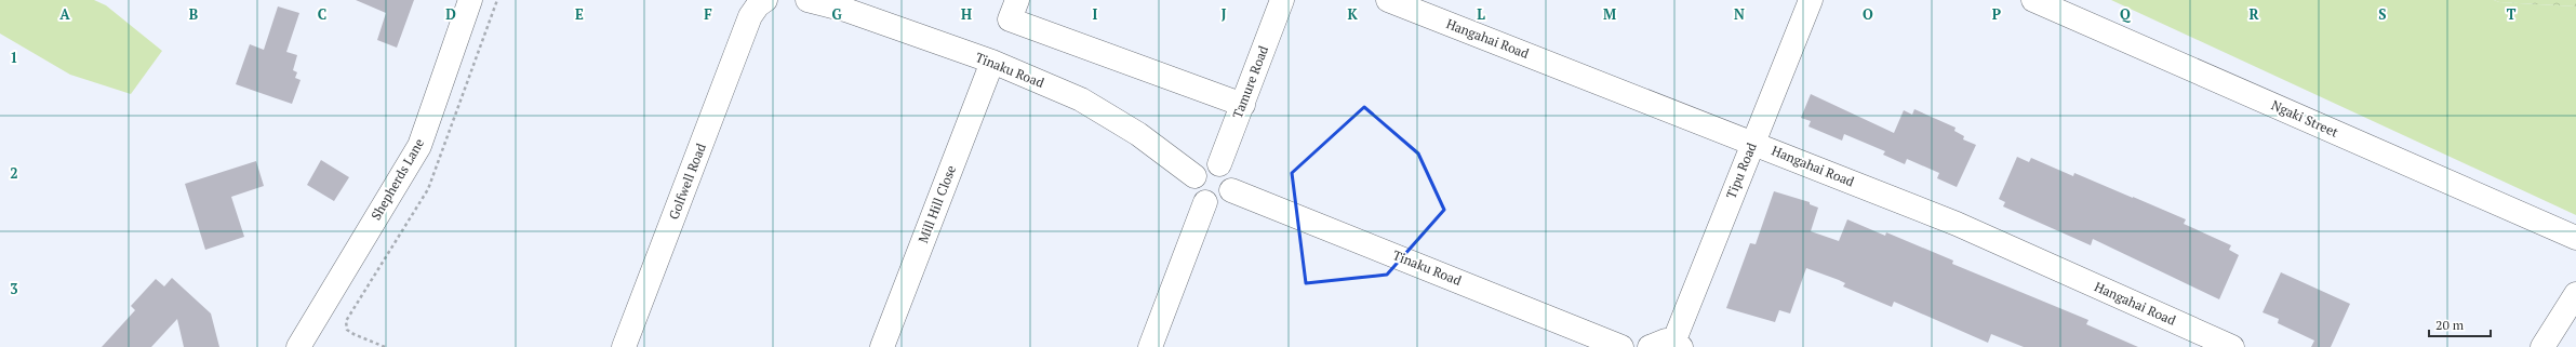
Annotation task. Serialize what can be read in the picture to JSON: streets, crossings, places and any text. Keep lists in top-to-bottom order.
{
  "streets": {
    "street": [
      "Hangahai Road",
      "Tinaku Road",
      "Tamure Road",
      "Ngaki Street",
      "Tipu Road",
      "Shepherds Lane",
      "Golfwell Road",
      "Mill Hill Close"
    ]
  },
  "crossings": [
    ["Hangahai Road", "Tipu Road"],
    ["Tinaku Road", "Tamure Road"],
    ["Tinaku Road", "Mill Hill Close"]
  ],
  "scale_bar": "20 m",
  "grid": {
    "columns": [
      "A",
      "B",
      "C",
      "D",
      "E",
      "F",
      "G",
      "H",
      "I",
      "J",
      "K",
      "L",
      "M",
      "N",
      "O",
      "P",
      "Q",
      "R",
      "S",
      "T"
    ],
    "rows": ["1", "2", "3"]
  }
}
